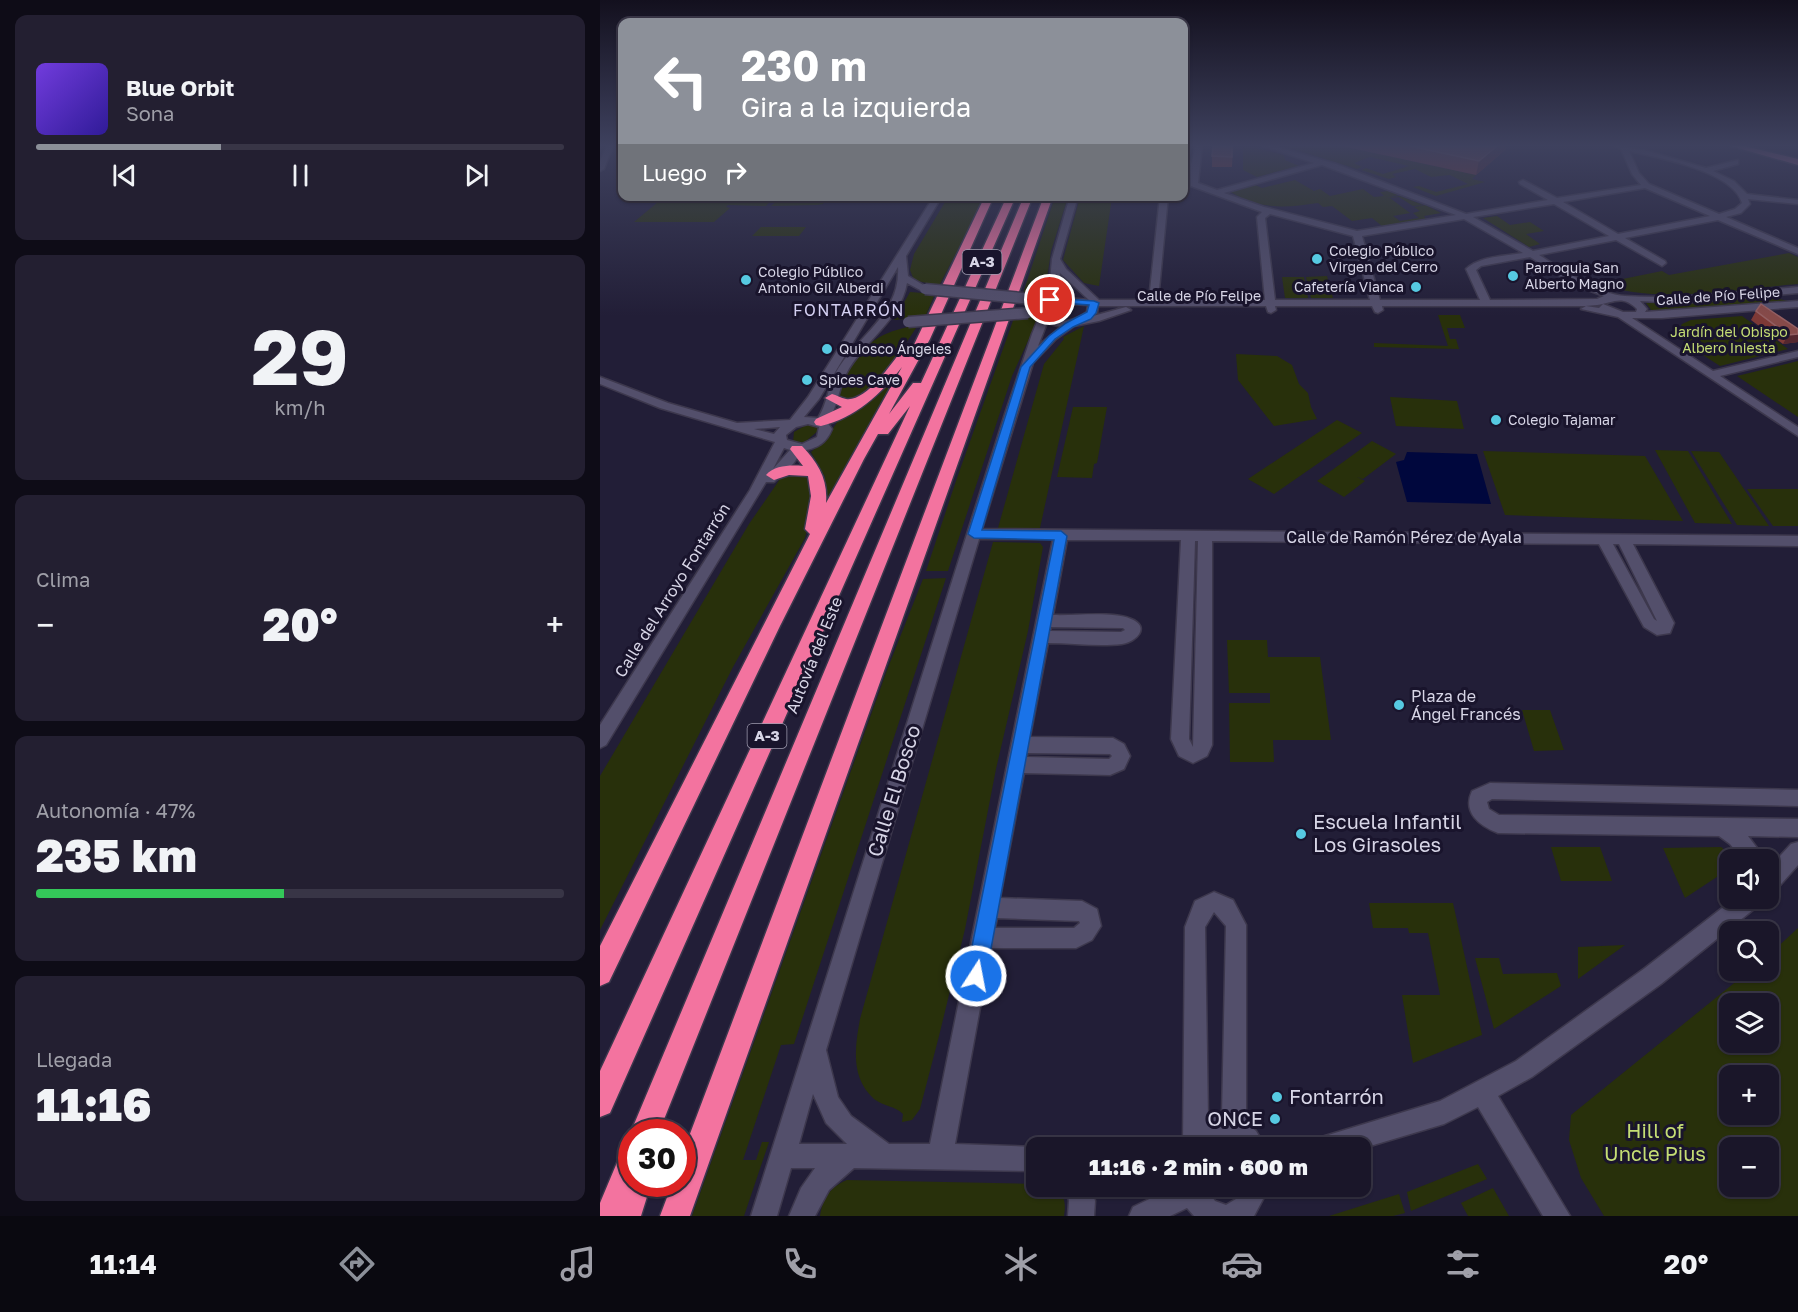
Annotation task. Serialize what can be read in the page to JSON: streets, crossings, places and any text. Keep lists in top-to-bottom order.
{
  "streets": {
    "highway": ["A-3", "Autovía del Este"],
    "street": [
      "Calle de Pío Felipe",
      "Calle de Ramón Pérez de Ayala",
      "Calle del Arroyo Fontarrón",
      "Calle El Bosco"
    ]
  },
  "crossings": [
    ["Calle de Pío Felipe", "Calle El Bosco"],
    ["Calle de Ramón Pérez de Ayala", "Calle El Bosco"]
  ],
  "districts": ["FONTARRÓN"],
  "parks": ["Jardín del Obispo Albero Iniesta", "Hill of Uncle Pius"],
  "places": [
    "Colegio Público Virgen del Cerro",
    "Parroquia San Alberto Magno",
    "Colegio Público Antonio Gil Alberdi",
    "Cafetería Vianca",
    "Quiosco Ángeles",
    "Spices Cave",
    "Colegio Tajamar",
    "Plaza de Ángel Francés",
    "Escuela Infantil Los Girasoles",
    "Fontarrón",
    "ONCE"
  ],
  "page": {
    "turn": ["230 m", "Gira a la izquierda"],
    "song": ["Blue Orbit", "Sona"],
    "then": "Luego",
    "tile": [
      ["29", "km/h"],
      "Clima",
      ["Autonomía · 47%", "235 km"],
      ["Llegada", "11:16"]
    ],
    "heat": ["−", "20°", "+"],
    "map_buttons": ["+", "−"],
    "limit": "30",
    "trip": "11:16 · 2 min · 600 m",
    "tabs": ["11:14", "20°"]
  }
}
